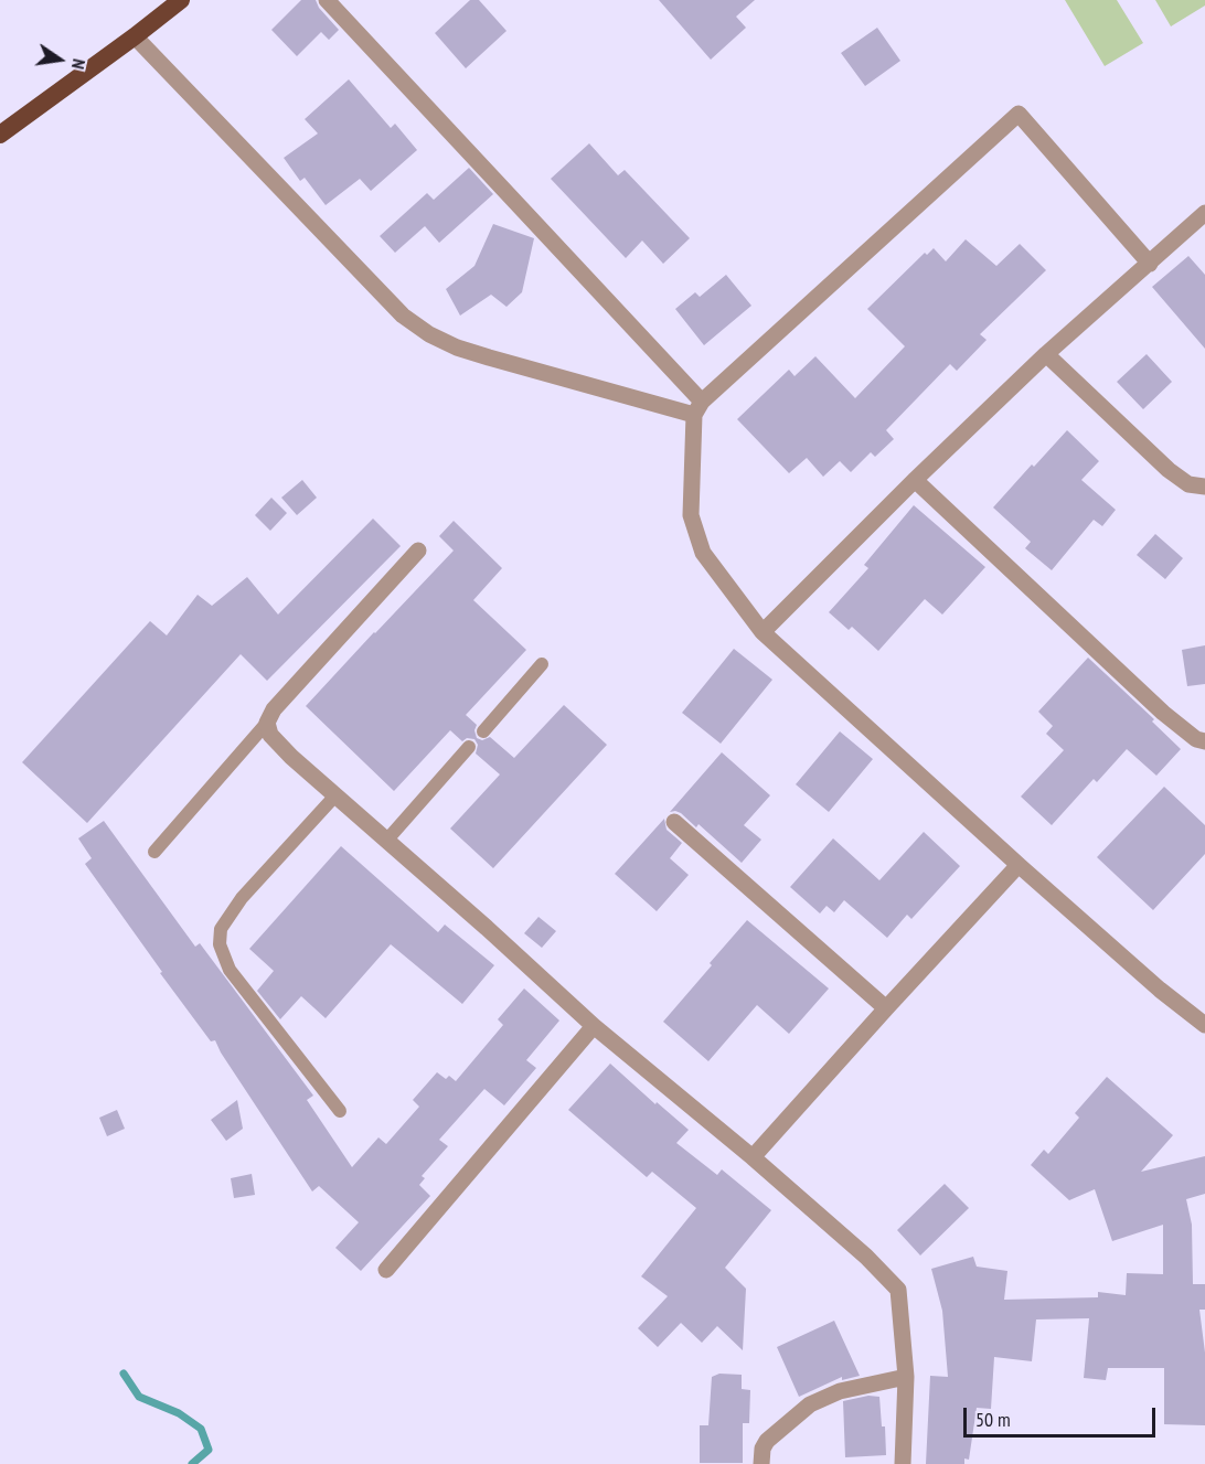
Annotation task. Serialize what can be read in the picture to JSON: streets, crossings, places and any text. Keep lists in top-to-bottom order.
{
  "scale_bar": "50 m",
  "north": "right"
}
